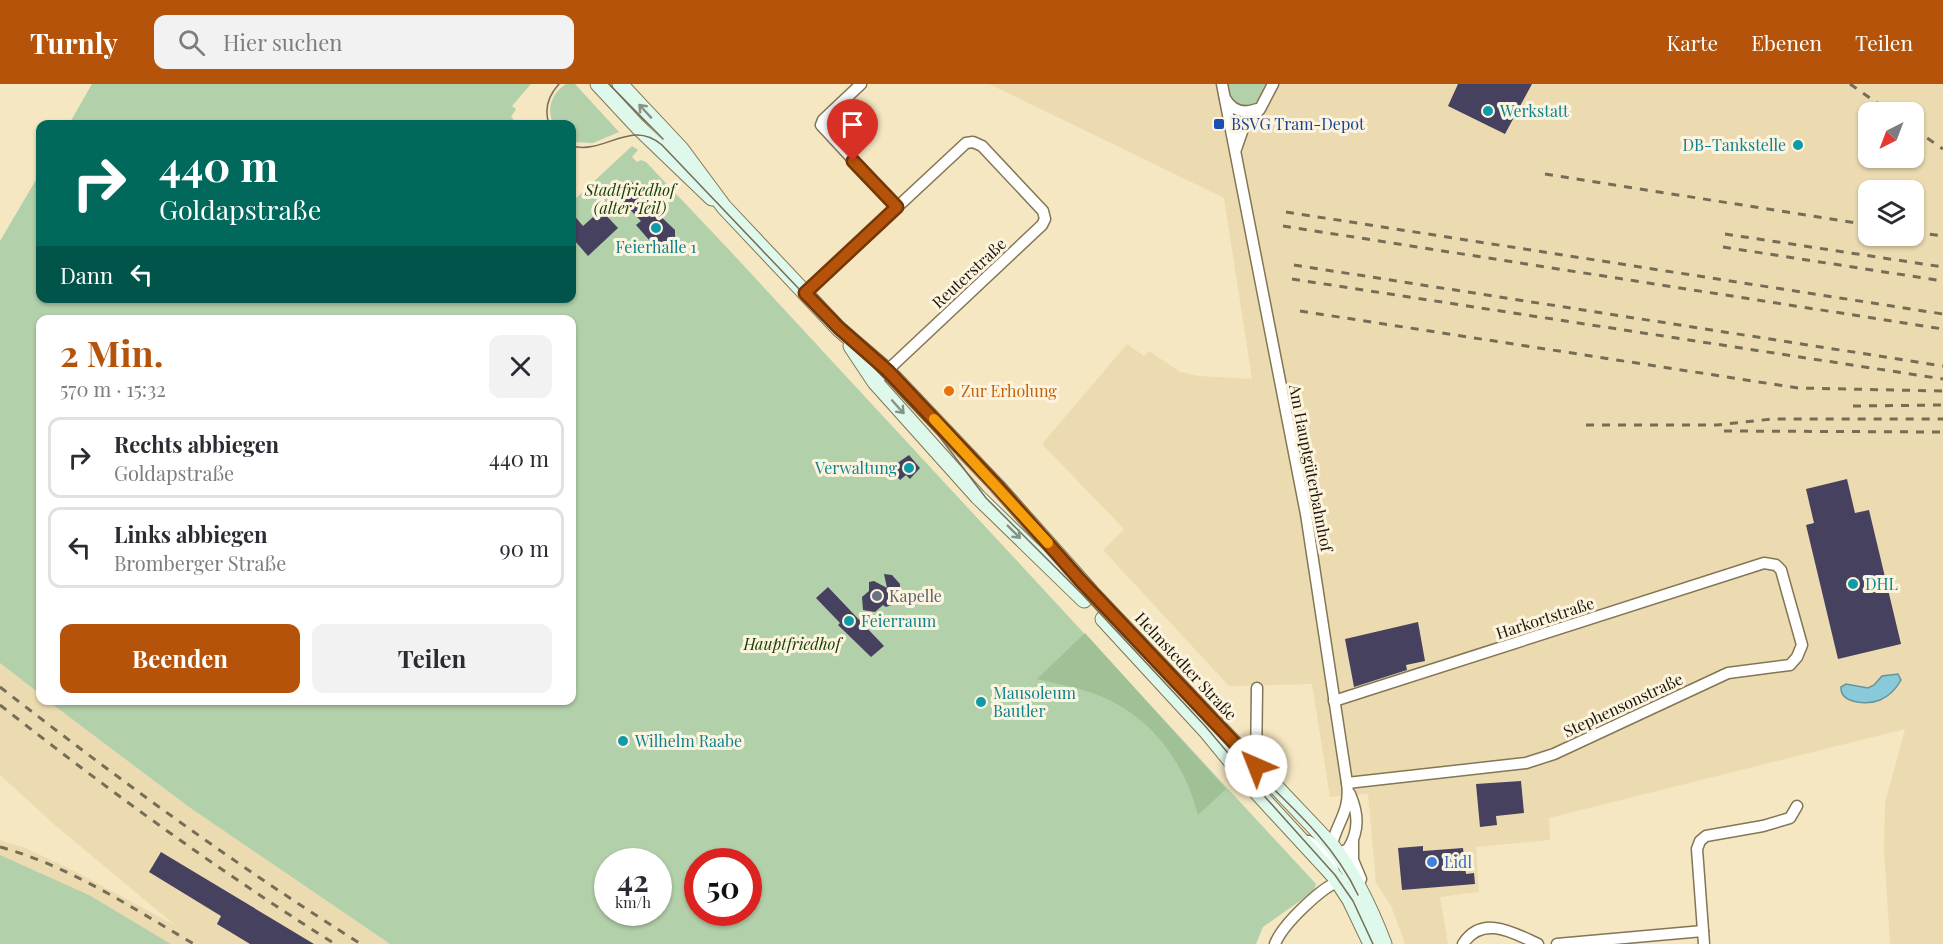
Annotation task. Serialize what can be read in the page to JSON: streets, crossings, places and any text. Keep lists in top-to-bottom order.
{
  "streets": {
    "main road": ["Helmstedter Straße"],
    "street": [
      "Reuterstraße",
      "Am Hauptgüterbahnhof",
      "Harkortstraße",
      "Stephensonstraße"
    ]
  },
  "crossings": [
    ["Reuterstraße", "Helmstedter Straße"],
    ["Am Hauptgüterbahnhof", "Harkortstraße"],
    ["Am Hauptgüterbahnhof", "Helmstedter Straße"],
    ["Am Hauptgüterbahnhof", "Stephensonstraße"],
    ["Harkortstraße", "Stephensonstraße"]
  ],
  "parks": ["Stadtfriedhof (alter Teil)", "Hauptfriedhof"],
  "places": {
    "other": [
      "Werkstatt",
      "DB-Tankstelle",
      "Feierhalle 1",
      "Zur Erholung",
      "Verwaltung",
      "DHL",
      "Kapelle",
      "Feierraum",
      "Mausoleum Bautler",
      "Wilhelm Raabe",
      "Lidl"
    ],
    "transit": ["BSVG Tram-Depot"]
  },
  "north": "bottom left",
  "page": {
    "header": "Turnly",
    "search": "Hier suchen",
    "nav": ["Karte", "Ebenen", "Teilen"],
    "turn": ["440 m", "Goldapstraße"],
    "then": "Dann",
    "heading": ["2 Min.", "570 m · 15:32"],
    "list": [
      {
        "name": "Rechts abbiegen",
        "note": "Goldapstraße",
        "value": "440 m"
      },
      {
        "name": "Links abbiegen",
        "note": "Bromberger Straße",
        "value": "90 m"
      }
    ],
    "buttons": ["Beenden", "Teilen"],
    "speed": "42 km/h",
    "limit": "50"
  }
}
